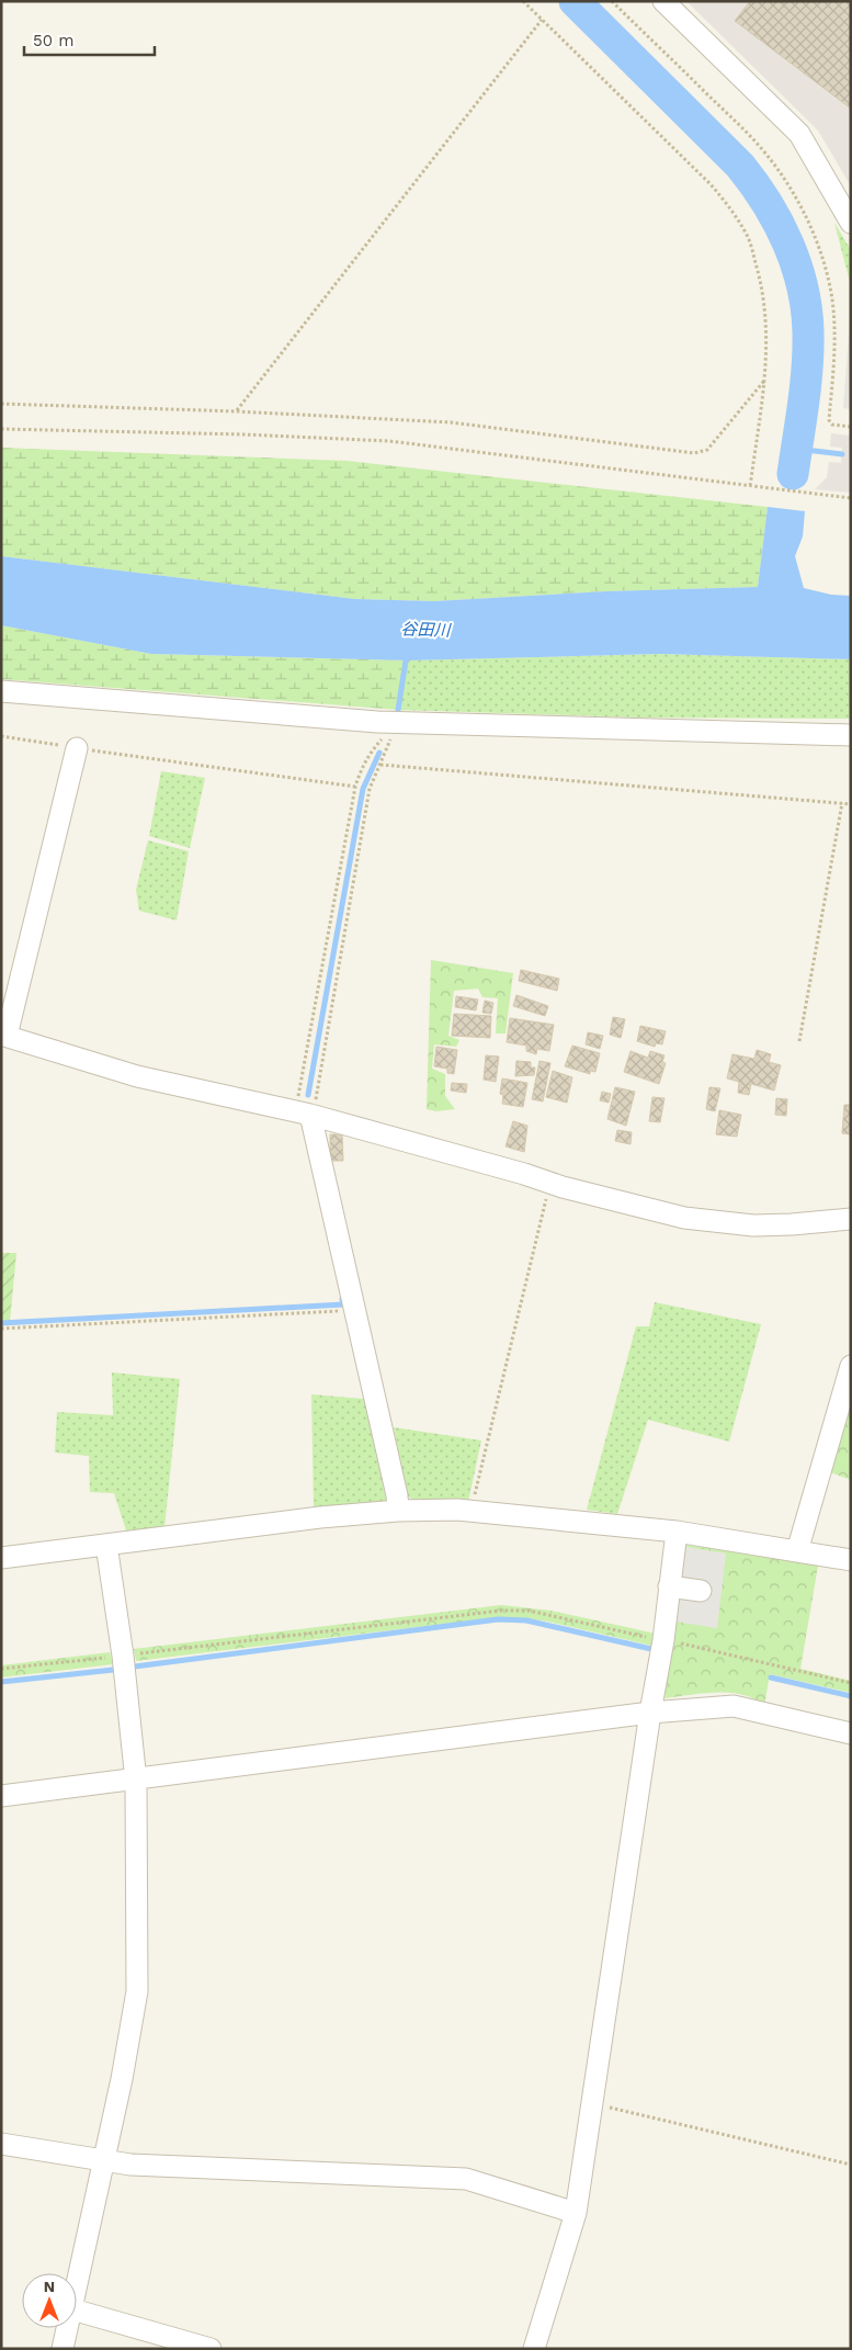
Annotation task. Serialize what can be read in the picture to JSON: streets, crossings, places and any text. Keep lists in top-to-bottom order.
{
  "water": ["谷田川"],
  "scale_bar": "50 m",
  "north": "top"
}
